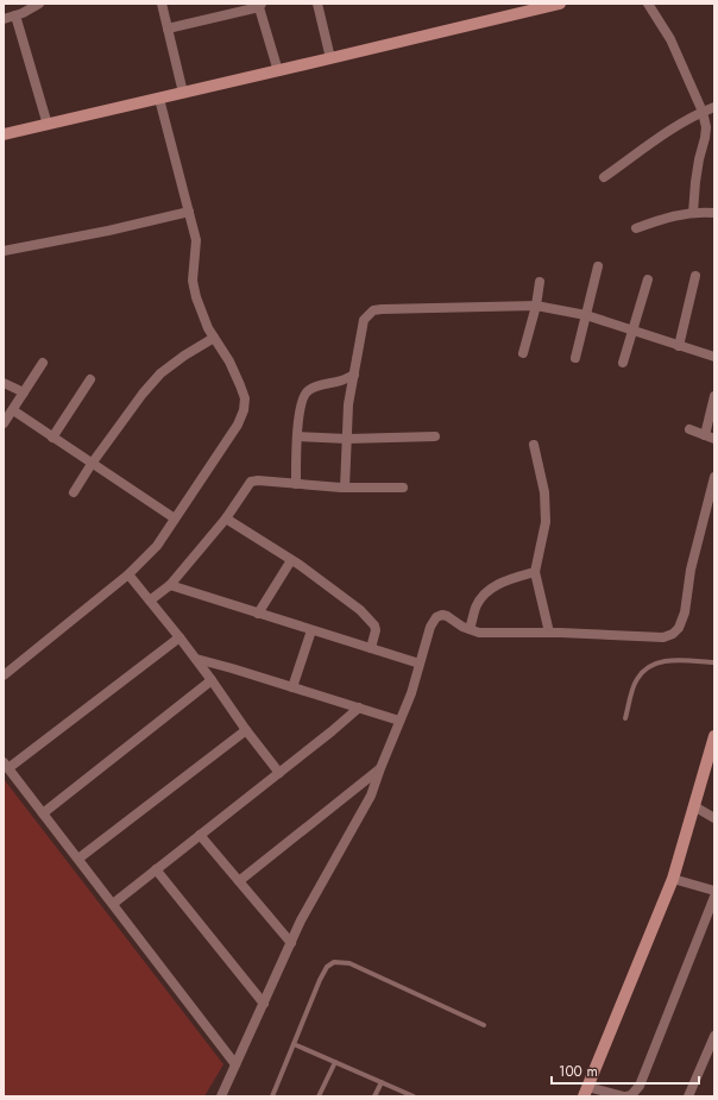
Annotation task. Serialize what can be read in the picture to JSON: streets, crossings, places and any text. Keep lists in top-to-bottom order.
{
  "scale_bar": "100 m"
}
